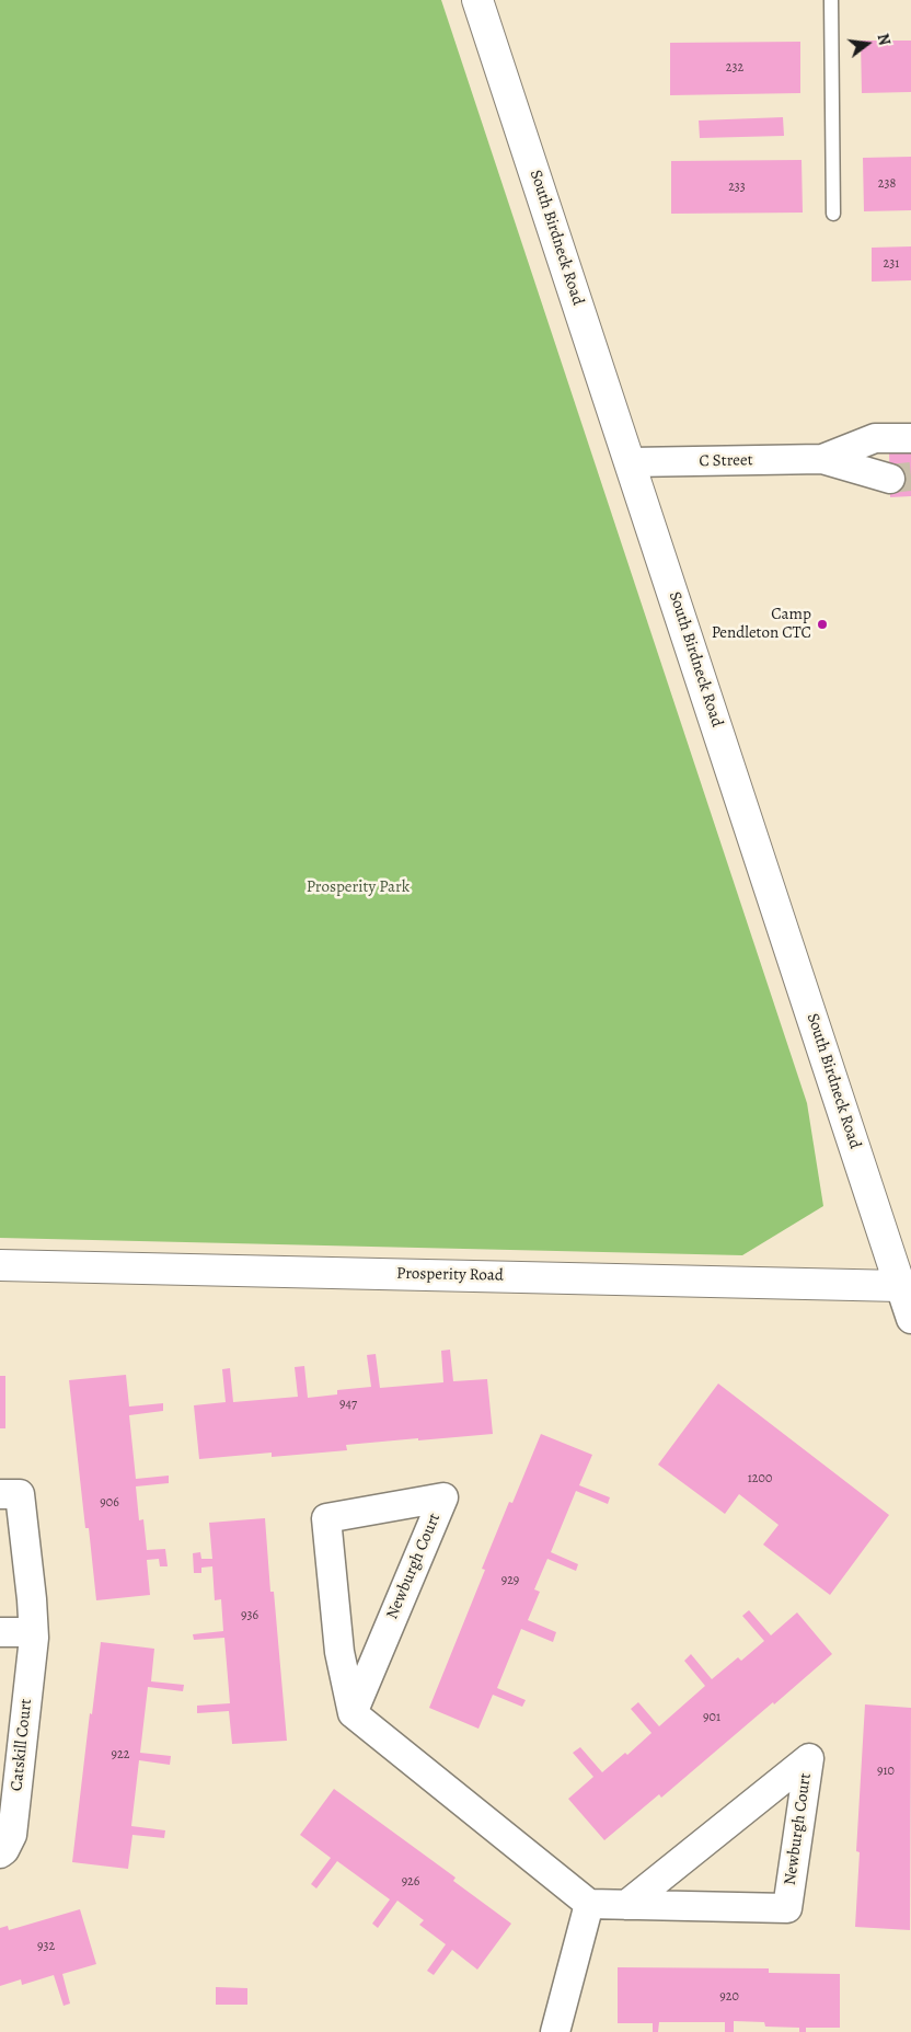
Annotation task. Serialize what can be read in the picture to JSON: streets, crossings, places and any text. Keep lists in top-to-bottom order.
{
  "streets": {
    "street": [
      "South Birdneck Road",
      "C Street",
      "Prosperity Road",
      "Newburgh Court",
      "Catskill Court"
    ]
  },
  "crossings": [
    ["South Birdneck Road", "C Street"],
    ["South Birdneck Road", "Prosperity Road"]
  ],
  "parks": ["Prosperity Park"],
  "places": ["Camp Pendleton CTC"],
  "house_numbers": [
    "232",
    "238",
    "233",
    "231",
    "947",
    "1200",
    "906",
    "929",
    "936",
    "901",
    "922",
    "910",
    "926",
    "932",
    "920"
  ],
  "north": "right"
}
